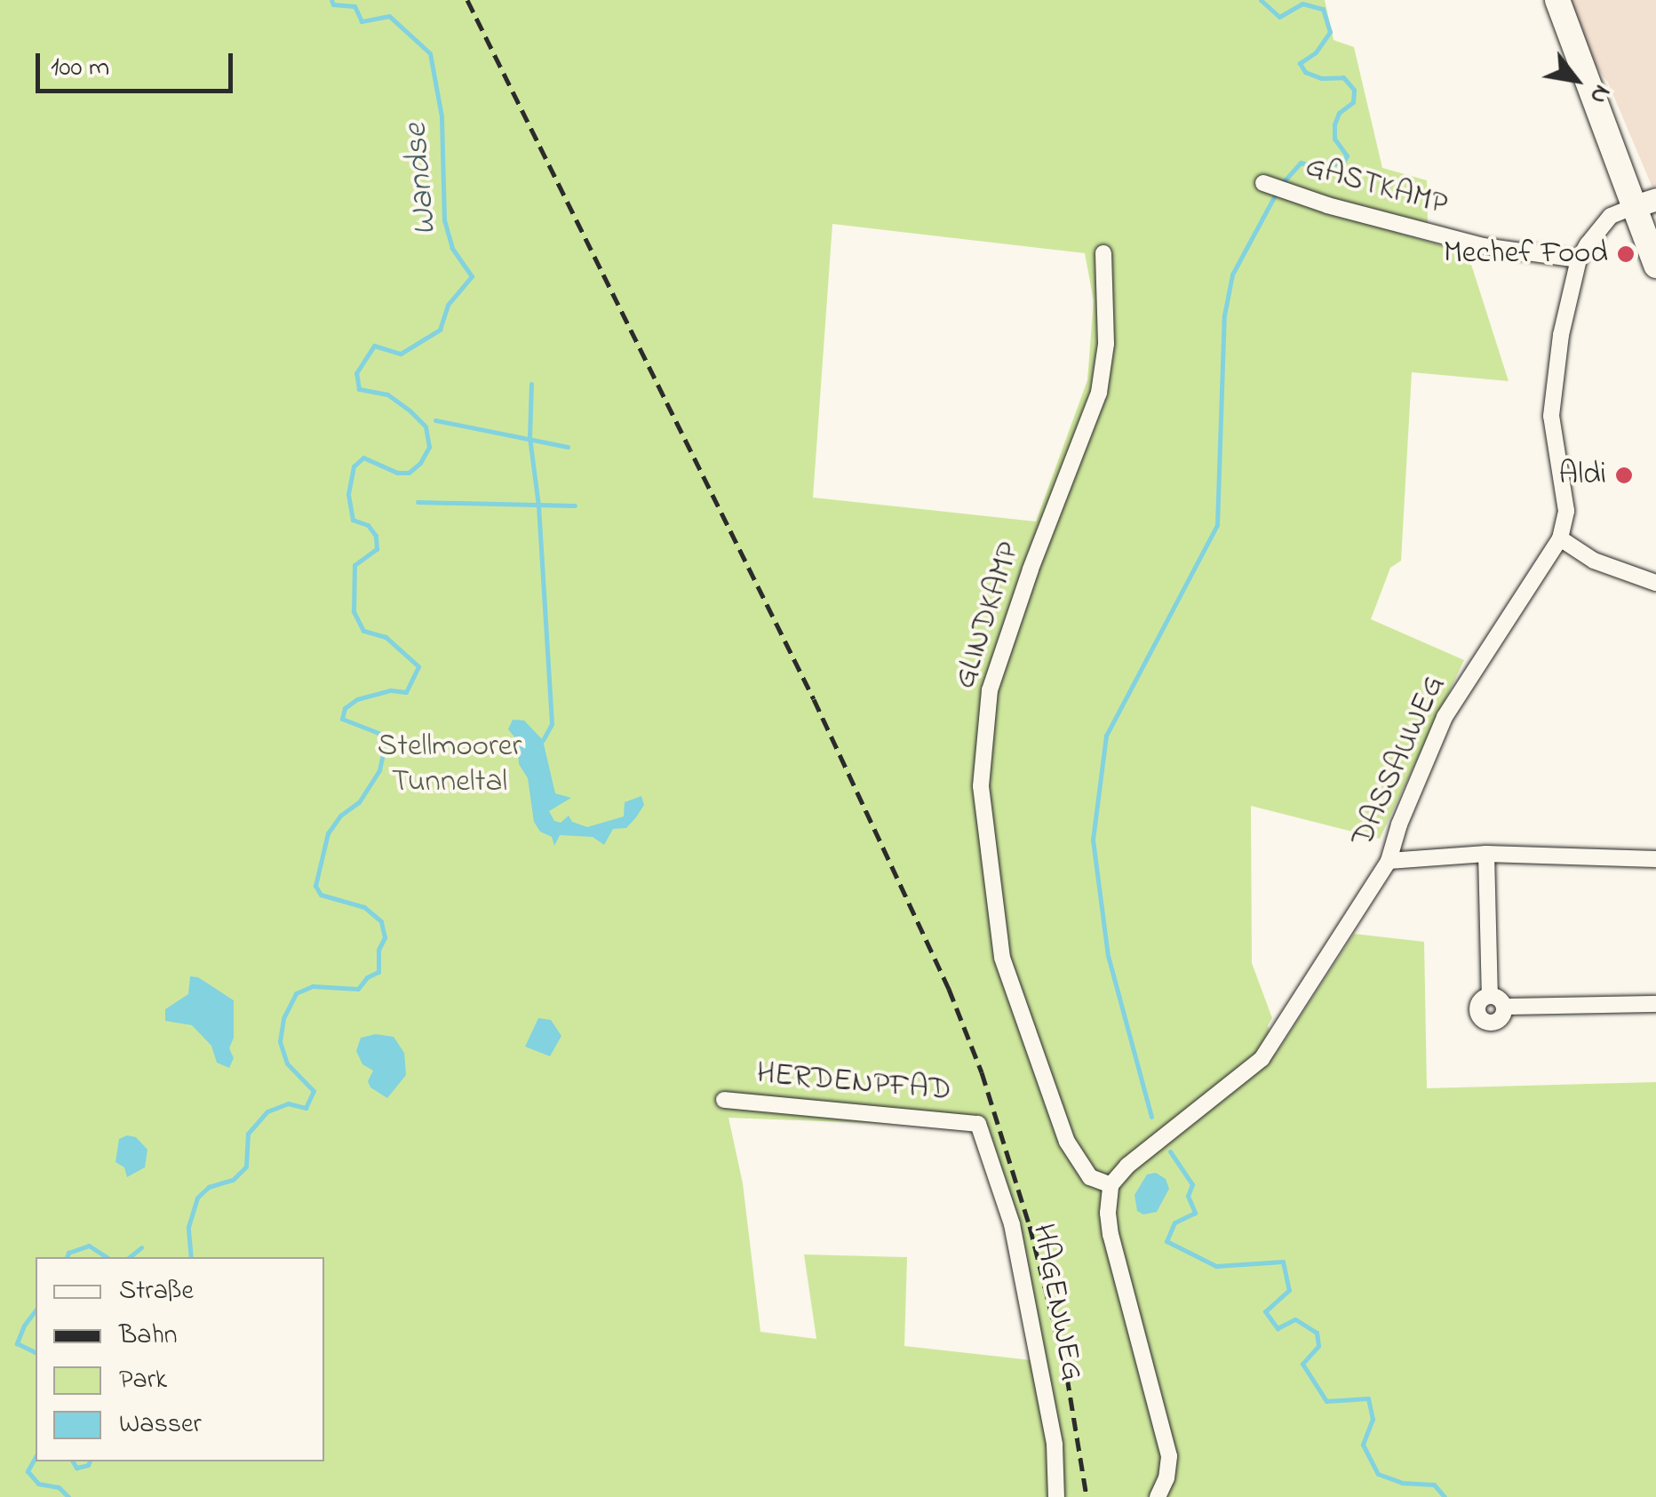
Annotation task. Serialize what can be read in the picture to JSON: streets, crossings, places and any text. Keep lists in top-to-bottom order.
{
  "streets": {
    "street": [
      "GASTKAMP",
      "GLINDKAMP",
      "DASSAUWEG",
      "HERDENPFAD",
      "HAGENWEG"
    ]
  },
  "crossings": [
    ["GASTKAMP", "DASSAUWEG"],
    ["GLINDKAMP", "DASSAUWEG"],
    ["HERDENPFAD", "HAGENWEG"]
  ],
  "water": ["Wandse"],
  "parks": ["Stellmoorer Tunneltal"],
  "places": ["Mechef Food", "Aldi"],
  "legend": [
    "Straße",
    "Bahn",
    "Park",
    "Wasser"
  ],
  "scale_bar": "100 m",
  "north": "bottom right"
}
